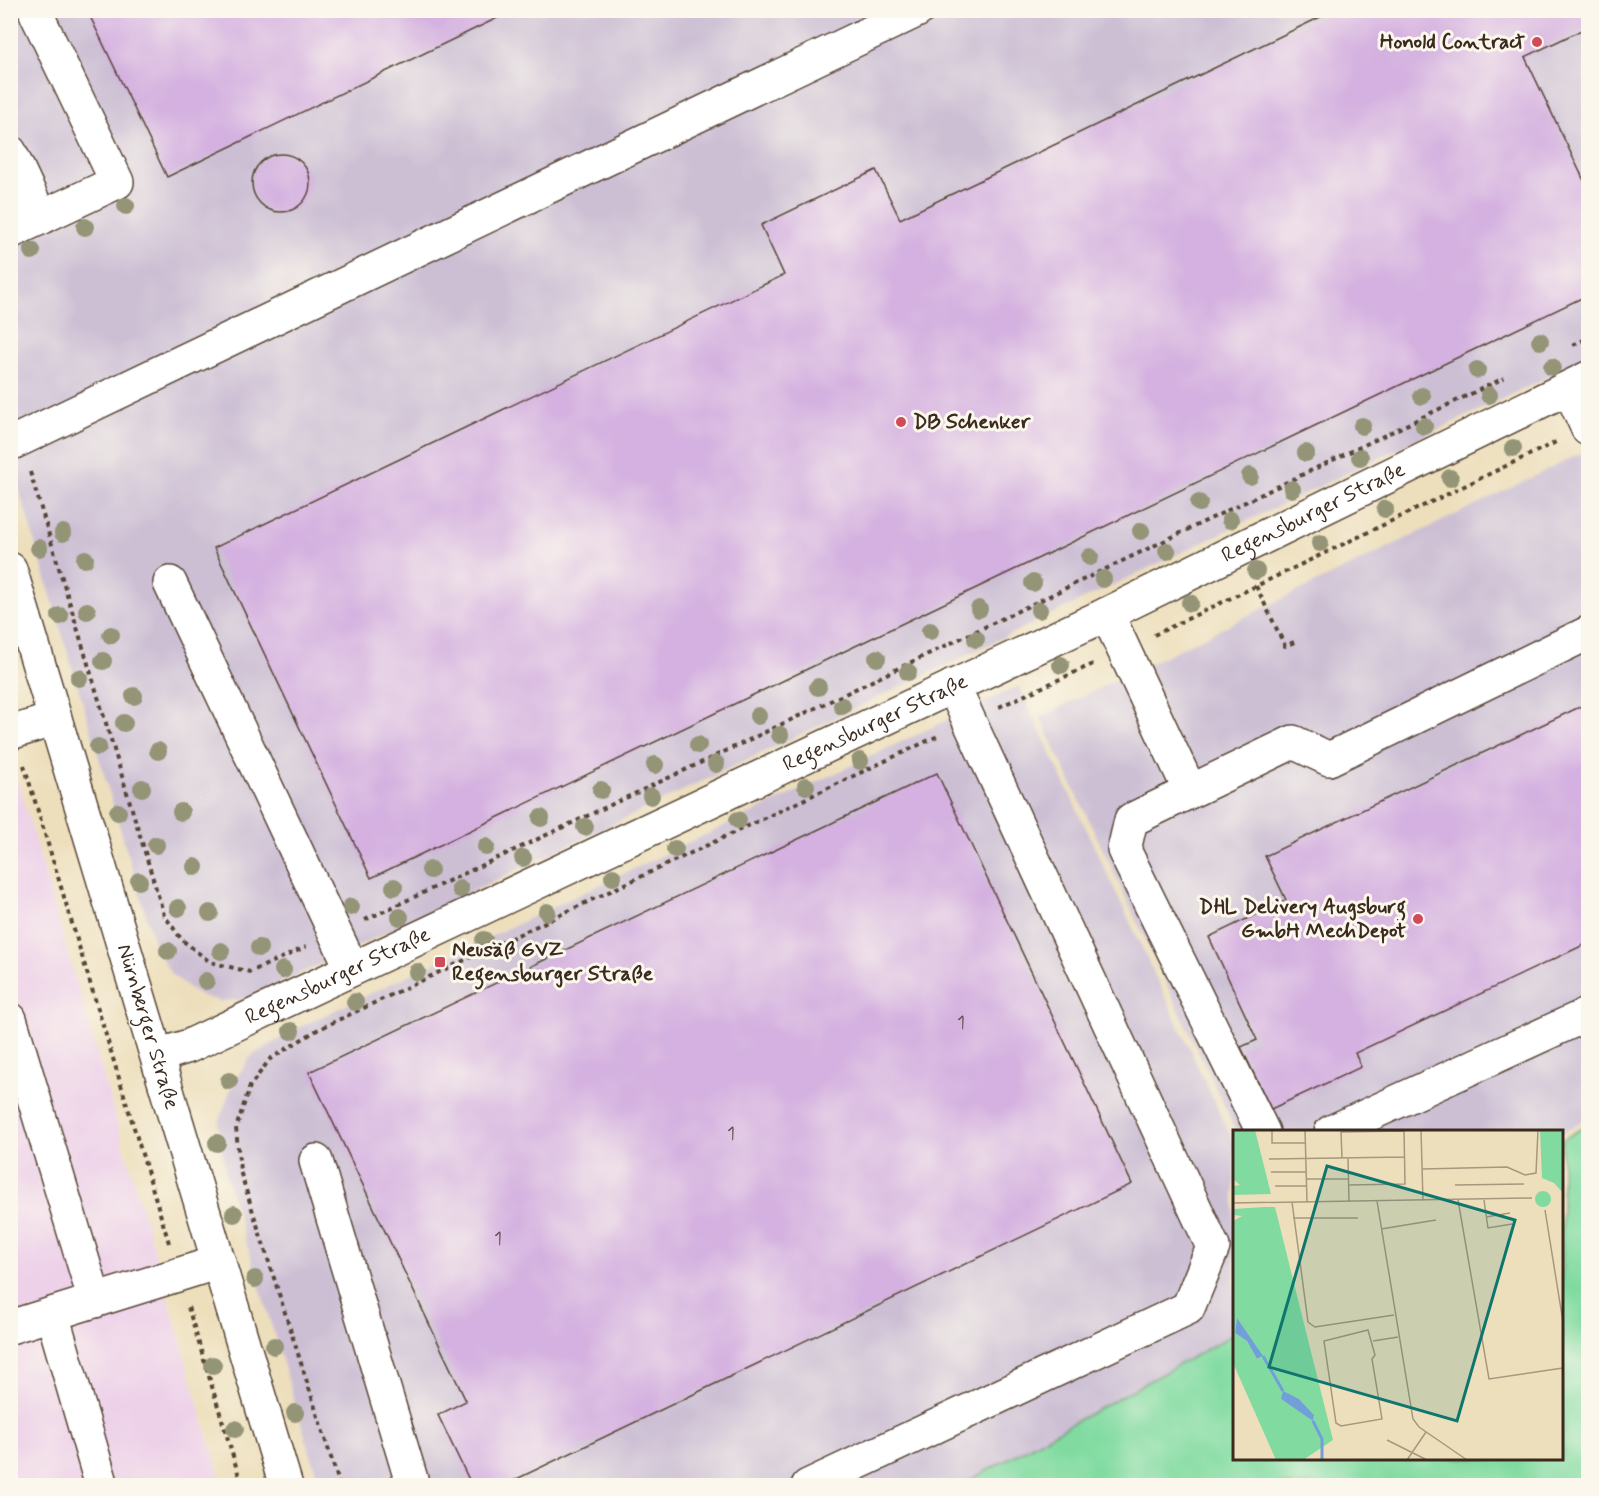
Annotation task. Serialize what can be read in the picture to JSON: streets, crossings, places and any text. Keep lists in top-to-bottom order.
{
  "streets": {
    "street": ["Regensburger Straße", "Nürnberger Straße"]
  },
  "crossings": [
    ["Regensburger Straße", "Nürnberger Straße"]
  ],
  "places": {
    "other": ["Honold Contract", "DB Schenker", "DHL Delivery Augsburg GmbH MechDepot"],
    "transit": ["Neusäß GVZ Regensburger Straße"]
  },
  "house_numbers": ["1", "1", "1"]
}
